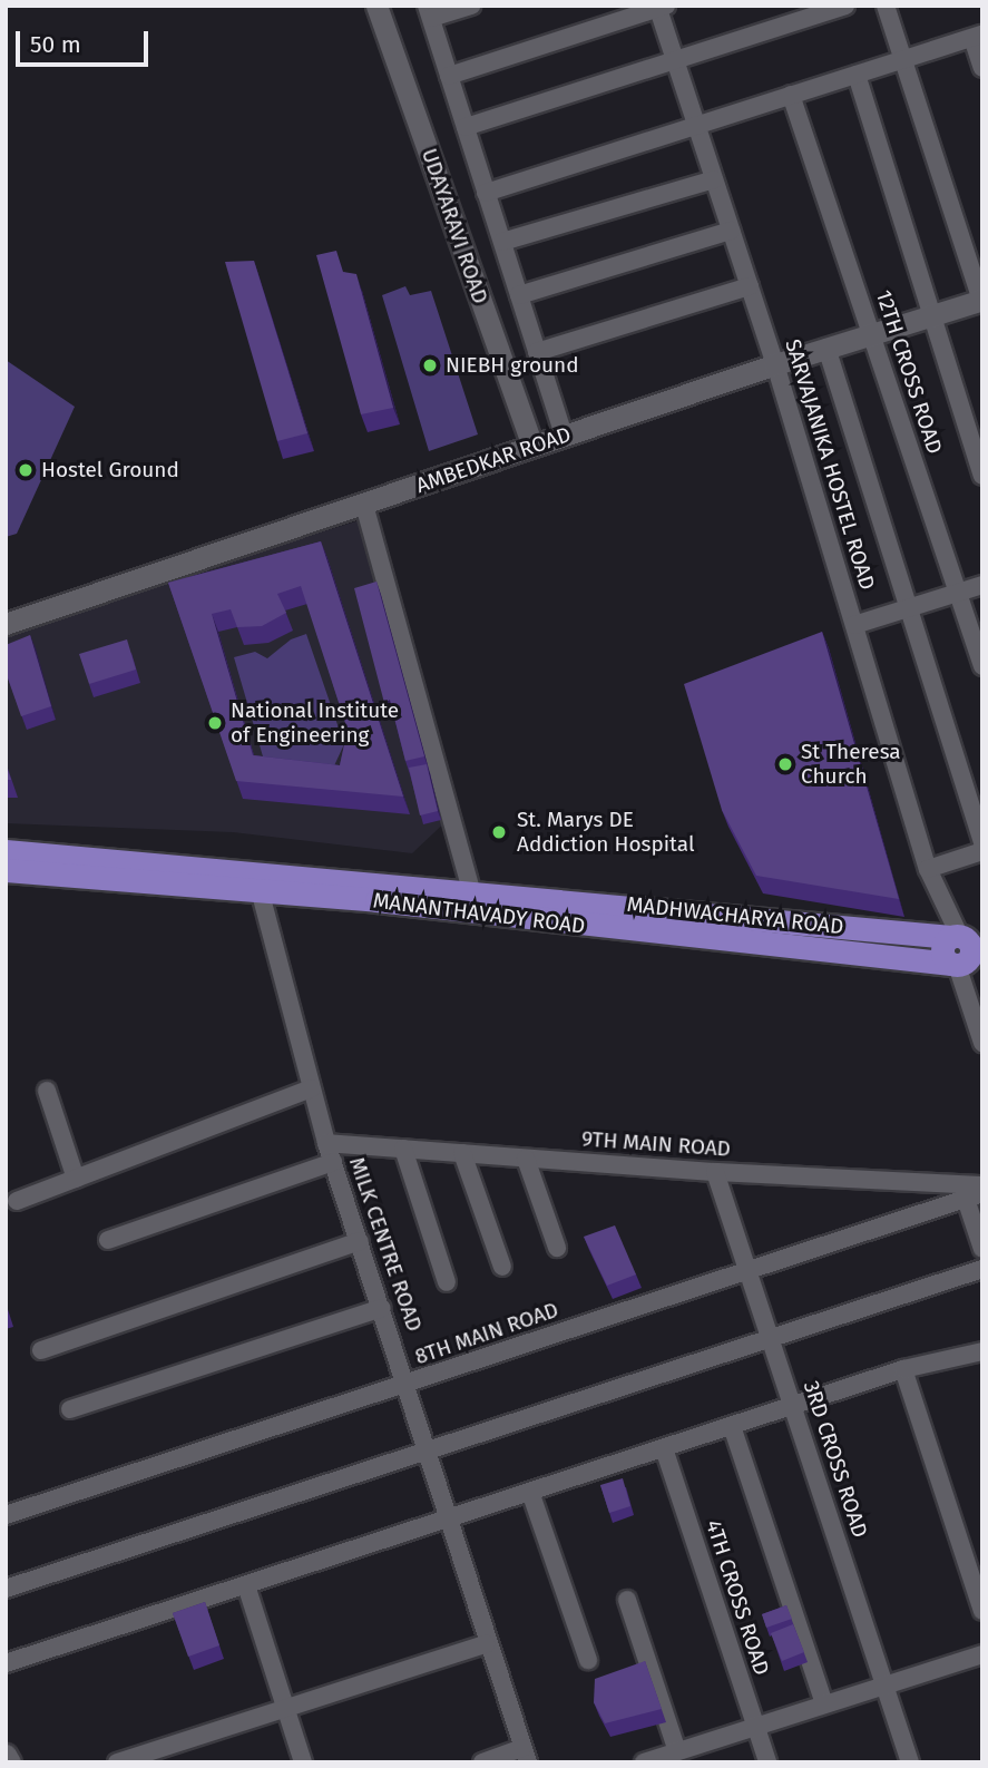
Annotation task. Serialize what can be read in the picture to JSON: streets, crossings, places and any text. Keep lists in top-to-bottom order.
{
  "streets": {
    "main road": ["MANANTHAVADY ROAD", "MADHWACHARYA ROAD"],
    "street": [
      "UDAYARAVI ROAD",
      "12TH CROSS ROAD",
      "AMBEDKAR ROAD",
      "SARVAJANIKA HOSTEL ROAD",
      "9TH MAIN ROAD",
      "MILK CENTRE ROAD",
      "8TH MAIN ROAD",
      "3RD CROSS ROAD",
      "4TH CROSS ROAD"
    ]
  },
  "crossings": [
    ["UDAYARAVI ROAD", "AMBEDKAR ROAD"],
    ["12TH CROSS ROAD", "AMBEDKAR ROAD"],
    ["AMBEDKAR ROAD", "SARVAJANIKA HOSTEL ROAD"],
    ["SARVAJANIKA HOSTEL ROAD", "MADHWACHARYA ROAD"],
    ["MANANTHAVADY ROAD", "MADHWACHARYA ROAD"],
    ["MANANTHAVADY ROAD", "MILK CENTRE ROAD"],
    ["MADHWACHARYA ROAD", "MILK CENTRE ROAD"],
    ["9TH MAIN ROAD", "MILK CENTRE ROAD"],
    ["9TH MAIN ROAD", "3RD CROSS ROAD"],
    ["MILK CENTRE ROAD", "8TH MAIN ROAD"],
    ["8TH MAIN ROAD", "3RD CROSS ROAD"]
  ],
  "places": [
    "NIEBH ground",
    "Hostel Ground",
    "National Institute of Engineering",
    "St Theresa Church",
    "St. Marys DE Addiction Hospital"
  ],
  "scale_bar": "50 m"
}
